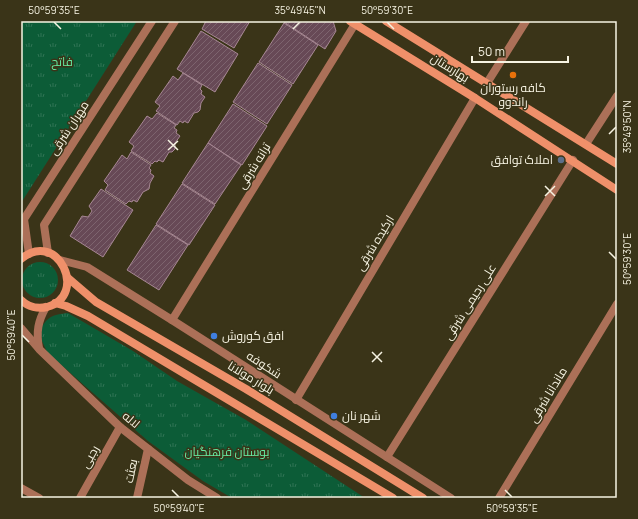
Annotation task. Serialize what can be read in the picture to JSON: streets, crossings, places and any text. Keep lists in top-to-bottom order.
{
  "streets": {
    "main road": ["بهارستان", "بلوار مولانا"],
    "street": [
      "مهران شرقی",
      "ترانه شرقی",
      "ارکیده شرقی",
      "علی رحیمی شرقی",
      "شکوفه",
      "ماندانا شرقی",
      "لاله",
      "رجبی",
      "بعثت"
    ]
  },
  "crossings": [
    ["بهارستان", "ترانه شرقی"],
    ["بهارستان", "ارکیده شرقی"],
    ["بهارستان", "علی رحیمی شرقی"],
    ["ترانه شرقی", "شکوفه"],
    ["ارکیده شرقی", "شکوفه"],
    ["علی رحیمی شرقی", "شکوفه"],
    ["لاله", "رجبی"],
    ["لاله", "بعثت"]
  ],
  "parks": ["فاتح", "بوستان فرهنگیان"],
  "places": [
    "کافه رستوران راندوو",
    "املاک توافق",
    "افق کوروش",
    "شهر نان"
  ],
  "scale_bar": "50 m",
  "coordinates": [
    "50°59'35\"E",
    "35°49'45\"N",
    "50°59'30\"E",
    "35°49'50\"N",
    "50°59'40\"E"
  ]
}
